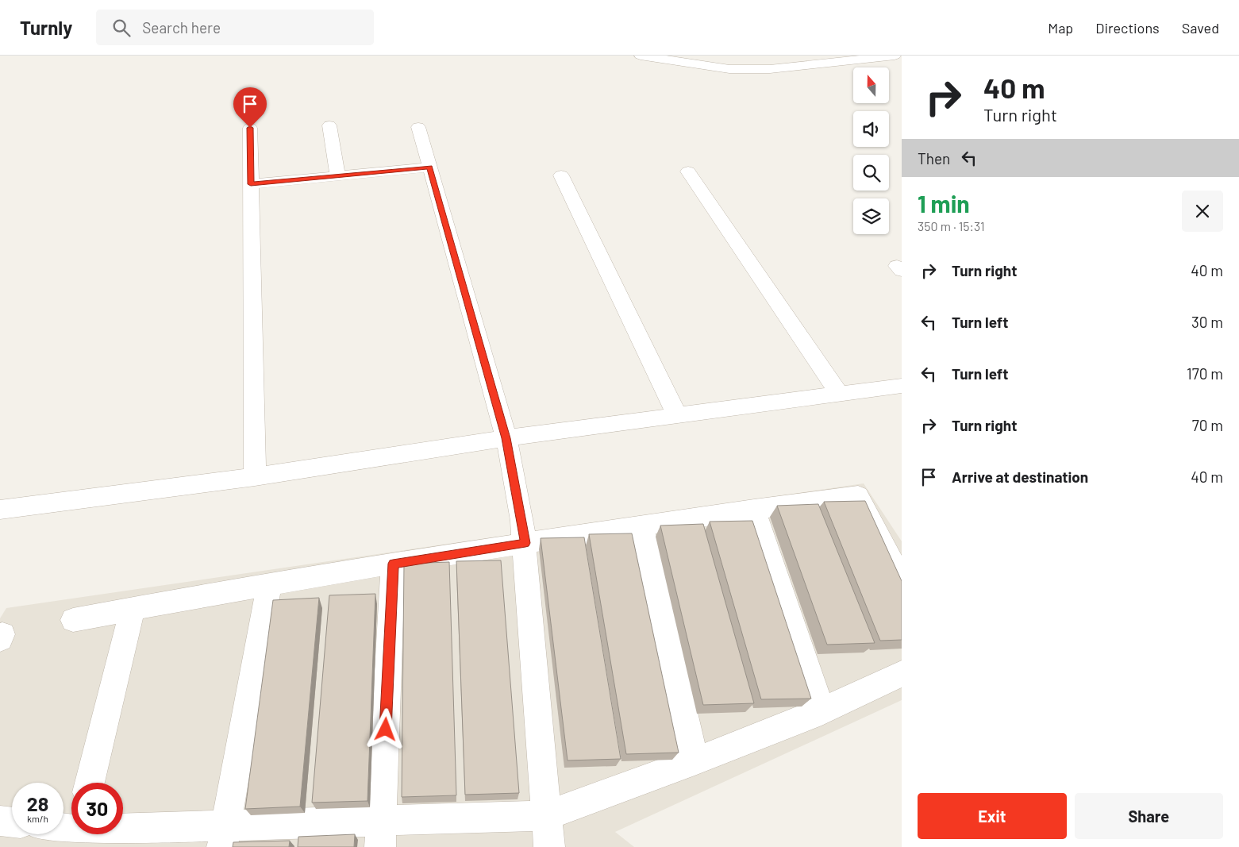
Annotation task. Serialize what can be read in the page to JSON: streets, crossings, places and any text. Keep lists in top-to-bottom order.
{
  "north": "top",
  "page": {
    "header": "Turnly",
    "search": "Search here",
    "nav": ["Map", "Directions", "Saved"],
    "turn": ["40 m", "Turn right"],
    "then": "Then",
    "heading": ["1 min", "350 m · 15:31"],
    "list": [
      {
        "name": "Turn right",
        "value": "40 m"
      },
      {
        "name": "Turn left",
        "value": "30 m"
      },
      {
        "name": "Turn left",
        "value": "170 m"
      },
      {
        "name": "Turn right",
        "value": "70 m"
      },
      {
        "name": "Arrive at destination",
        "value": "40 m"
      }
    ],
    "speed": "28 km/h",
    "limit": "30",
    "buttons": ["Exit", "Share"]
  }
}
